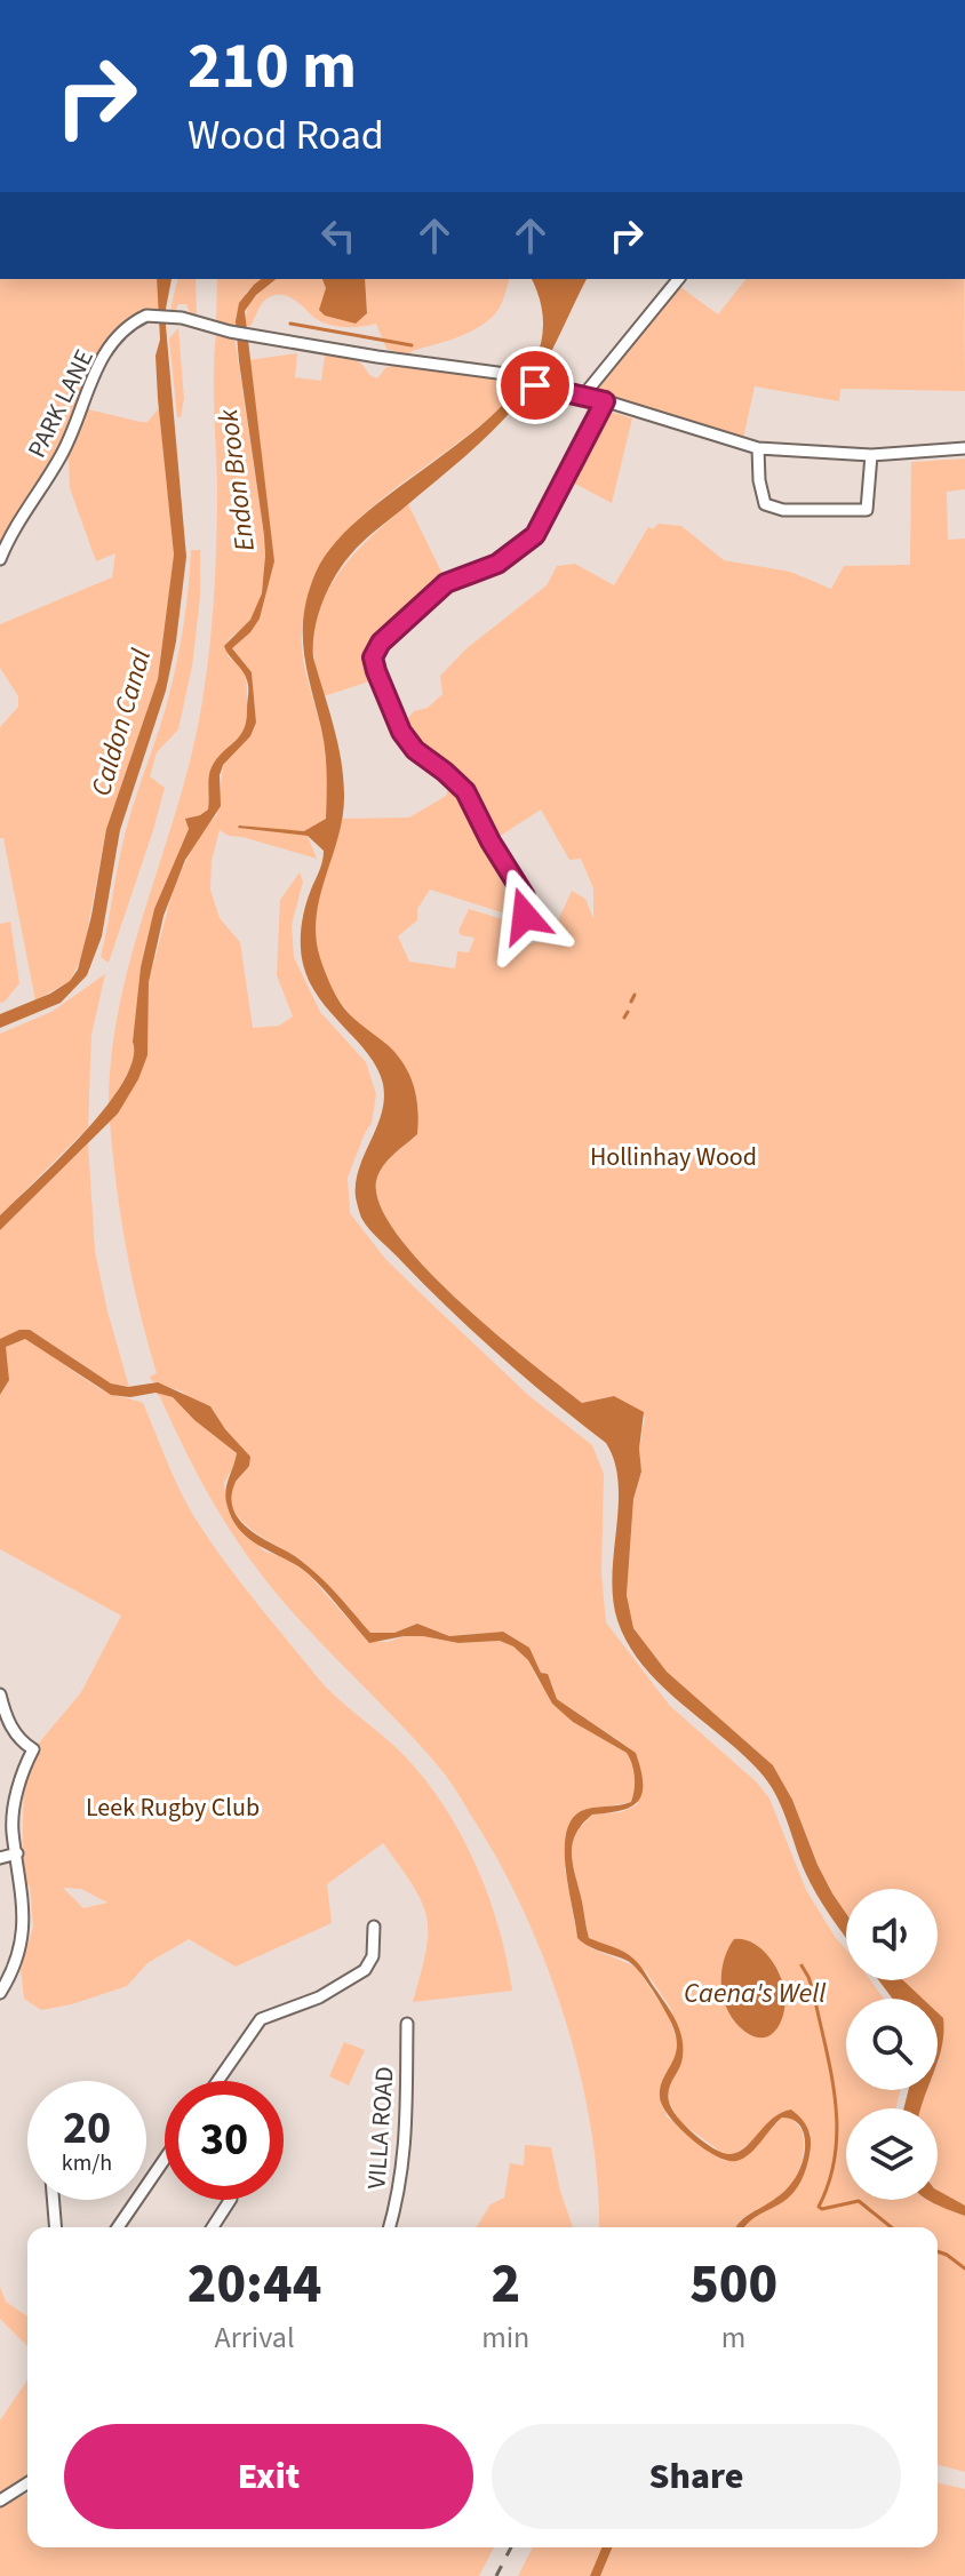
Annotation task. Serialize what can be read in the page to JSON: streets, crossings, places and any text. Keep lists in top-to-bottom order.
{
  "streets": {
    "street": ["PARK LANE", "VILLA ROAD"]
  },
  "water": ["Endon Brook", "Caldon Canal", "Caena's Well"],
  "parks": ["Hollinhay Wood", "Leek Rugby Club"],
  "page": {
    "turn": ["210 m", "Wood Road"],
    "speed": "20 km/h",
    "limit": "30",
    "eta": [
      "20:44",
      "Arrival",
      "2",
      "min",
      "500",
      "m"
    ],
    "buttons": ["Exit", "Share"]
  }
}
